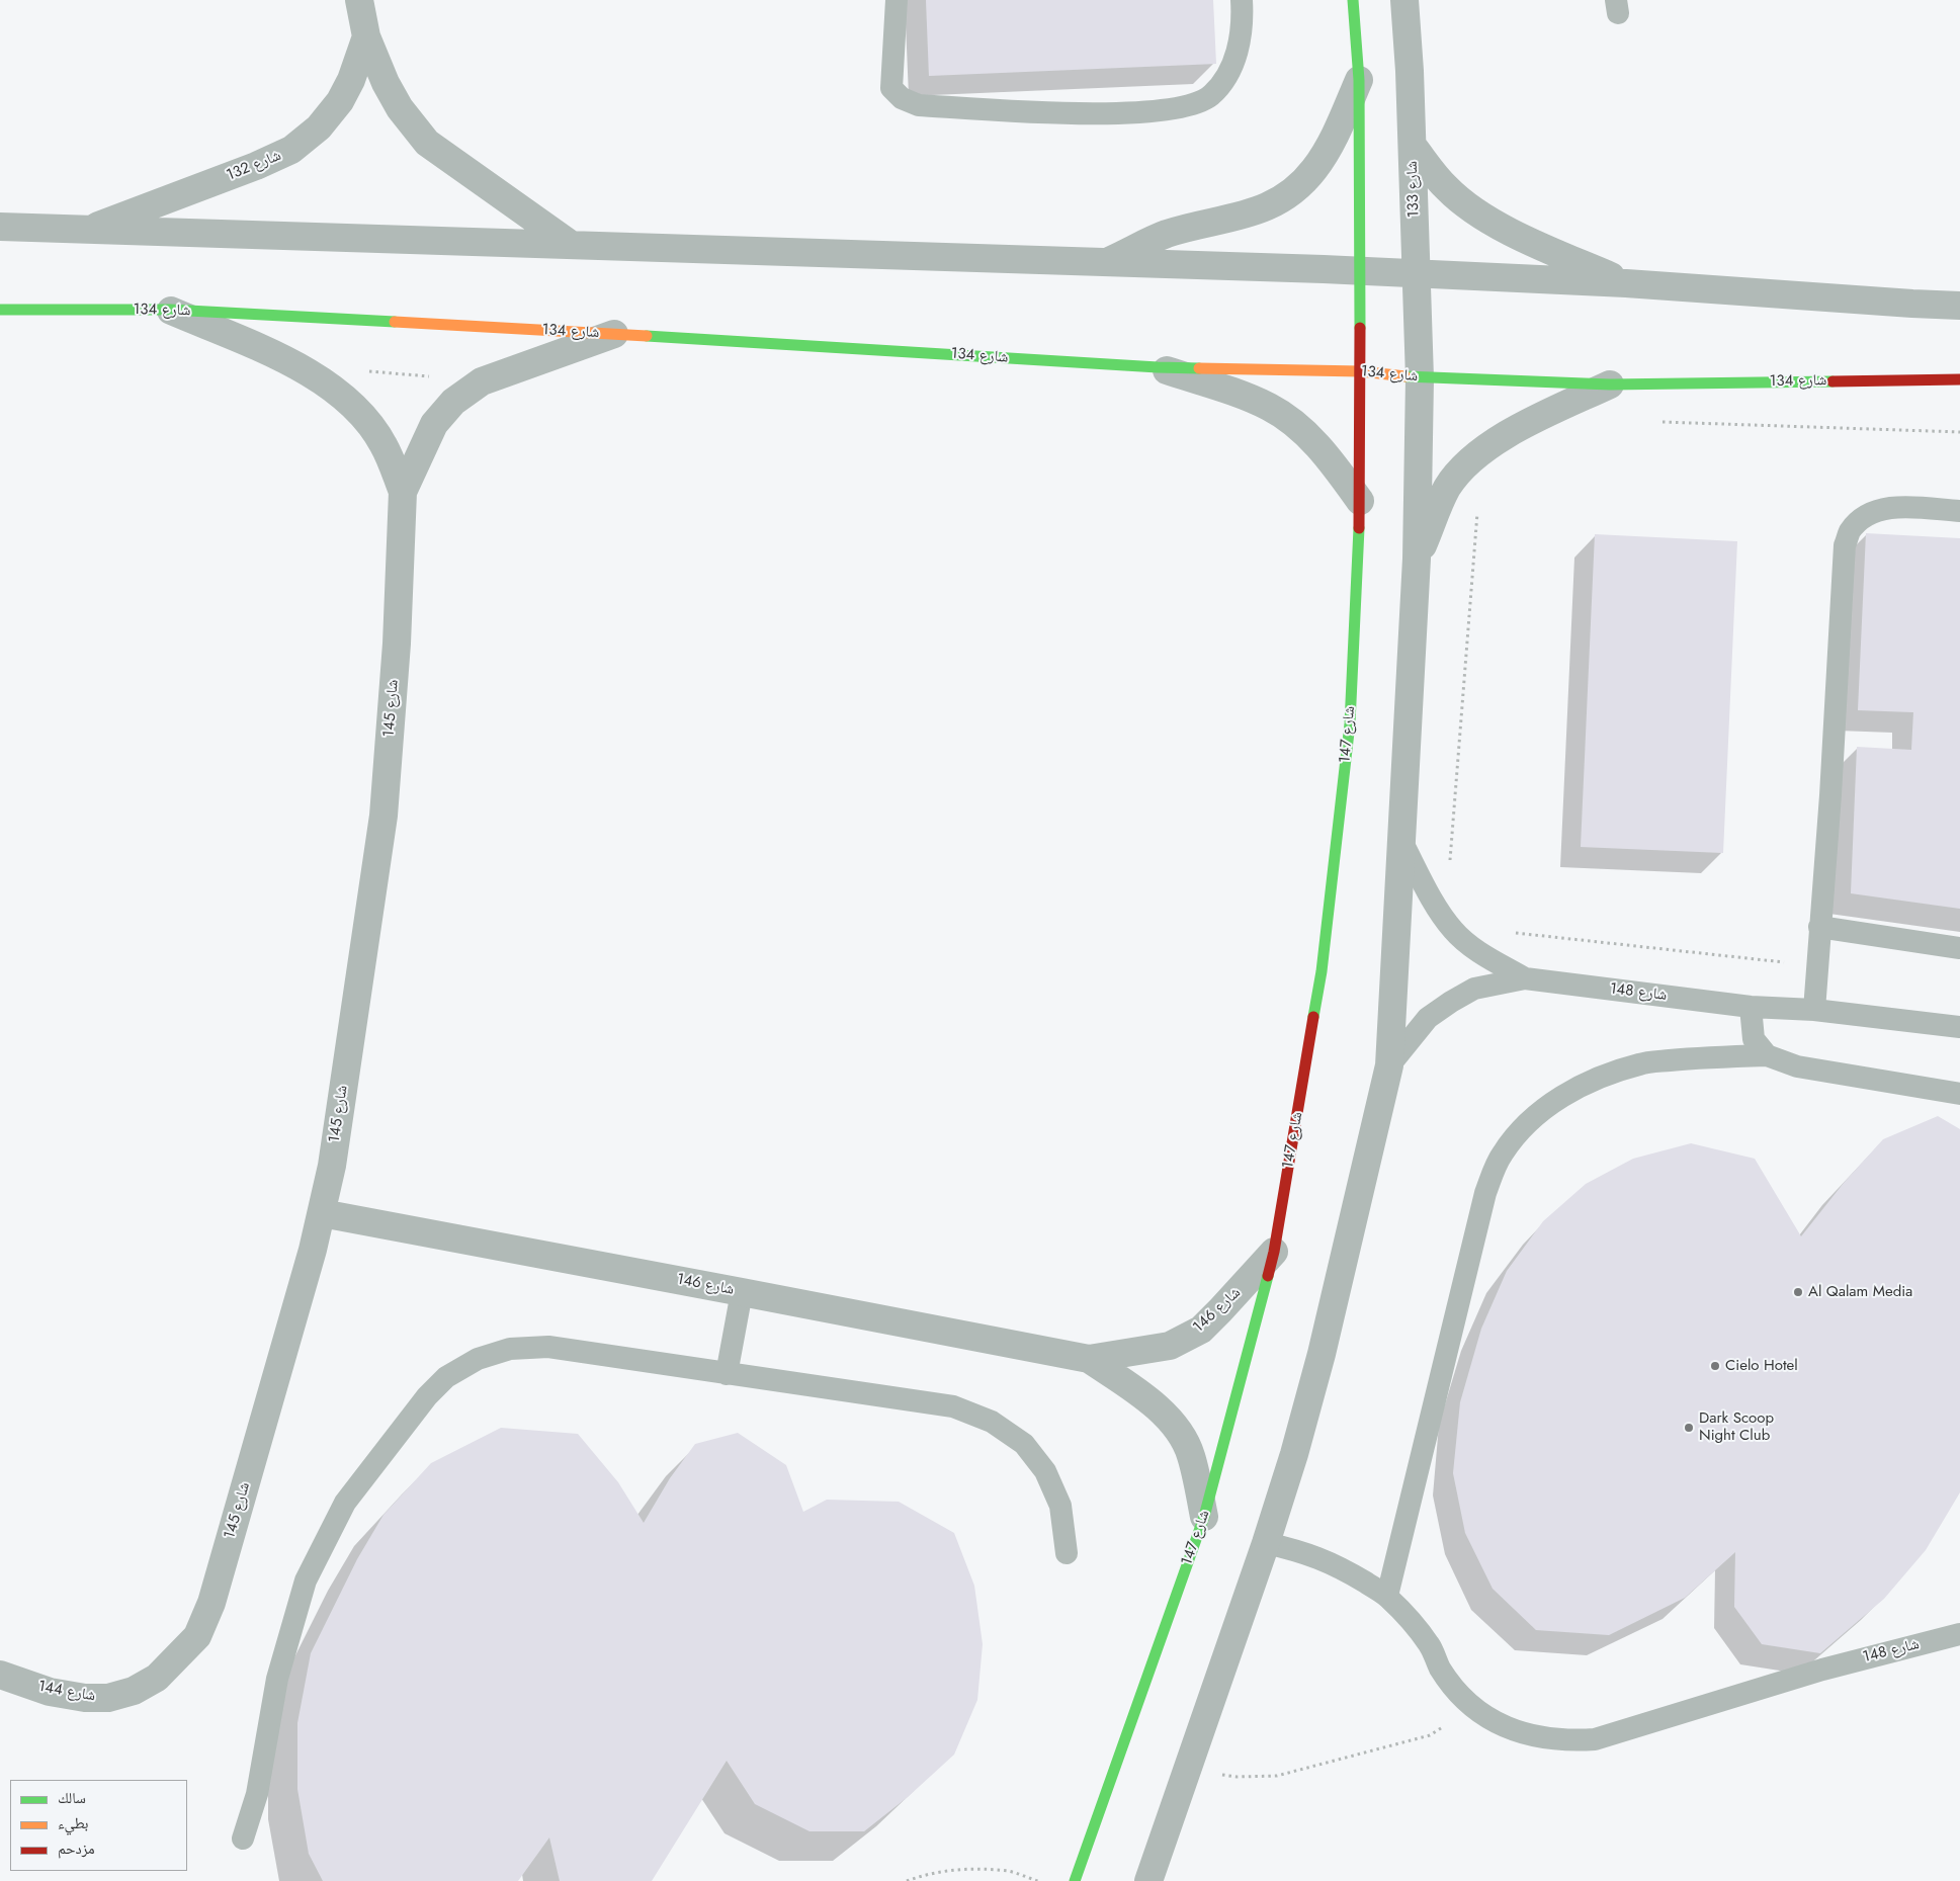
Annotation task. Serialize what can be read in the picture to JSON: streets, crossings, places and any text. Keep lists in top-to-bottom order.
{
  "streets": {
    "street": [
      "شارع 132",
      "شارع 133",
      "شارع 134",
      "شارع 145",
      "شارع 147",
      "شارع 146",
      "شارع 144"
    ],
    "lane": ["شارع 148"]
  },
  "crossings": [
    ["شارع 133", "شارع 134"],
    ["شارع 134", "شارع 145"],
    ["شارع 134", "شارع 147"],
    ["شارع 145", "شارع 146"],
    ["شارع 145", "شارع 144"],
    ["شارع 147", "شارع 146"]
  ],
  "places": ["Al Qalam Media", "Cielo Hotel", "Dark Scoop Night Club"],
  "legend": ["سالك", "بطيء", "مزدحم"]
}
